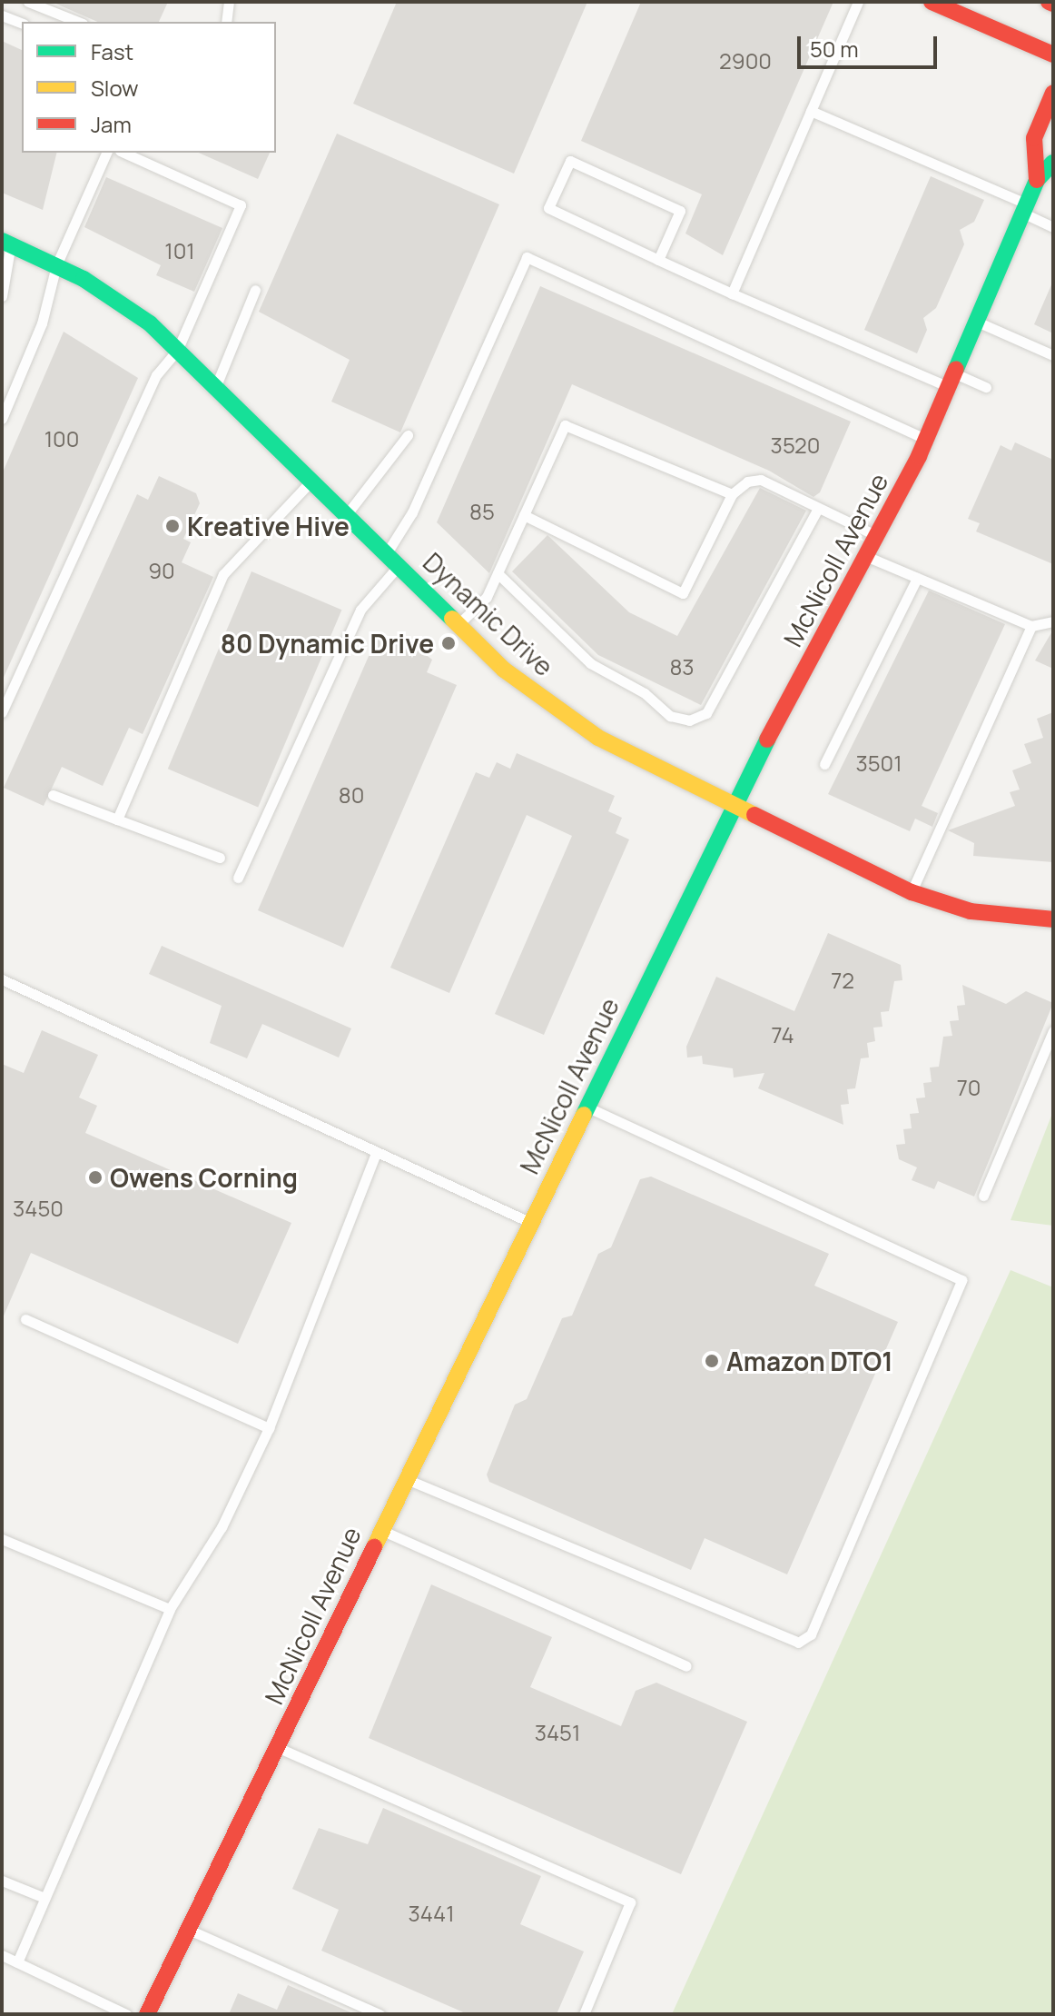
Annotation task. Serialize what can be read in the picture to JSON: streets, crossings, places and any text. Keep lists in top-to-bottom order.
{
  "streets": {
    "main road": ["McNicoll Avenue", "Dynamic Drive"]
  },
  "crossings": [
    ["McNicoll Avenue", "Dynamic Drive"]
  ],
  "places": [
    "Kreative Hive",
    "80 Dynamic Drive",
    "Owens Corning",
    "Amazon DTO1"
  ],
  "house_numbers": [
    "2900",
    "101",
    "100",
    "3520",
    "85",
    "90",
    "83",
    "3501",
    "80",
    "72",
    "74",
    "70",
    "3450",
    "3451",
    "3441"
  ],
  "legend": ["Fast", "Slow", "Jam"],
  "scale_bar": "50 m"
}
